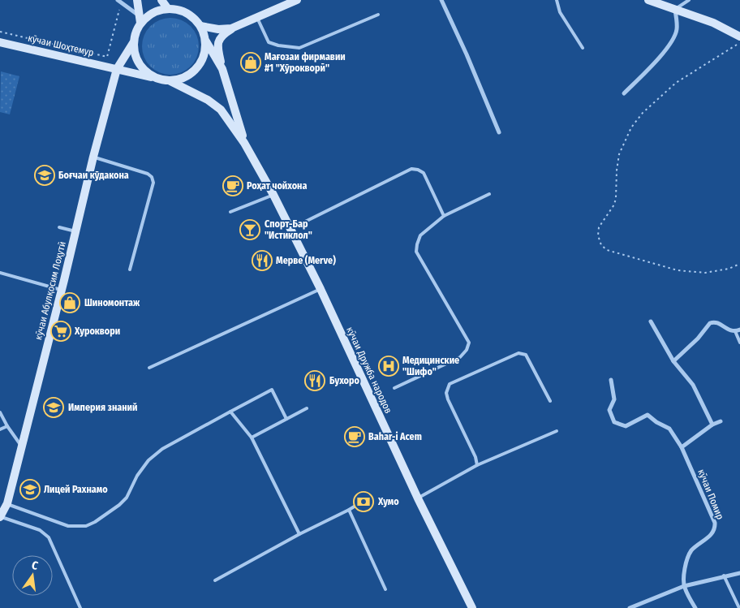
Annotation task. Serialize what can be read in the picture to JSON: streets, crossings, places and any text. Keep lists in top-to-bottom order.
{
  "streets": {
    "main road": ["кӯчаи Шоҳтемур", "кӯчаи Абулқосим Лоҳутӣ", "кӯчаи Дружба народов"],
    "street": ["кӯчаи Помир"]
  },
  "crossings": [
    ["кӯчаи Шоҳтемур", "кӯчаи Абулқосим Лоҳутӣ"]
  ],
  "places": {
    "shop": ["Мағозаи фирмавии #1 \"Хӯрокворӣ\"", "Шиномонтаж"],
    "school or university": ["Боғчаи кӯдакона", "Империя знаний", "Лицей Рахнамо"],
    "cafe": ["Роҳат чойхона", "Bahar-i Acem"],
    "bar": ["Спорт-Бар \"Истиклол\""],
    "restaurant": ["Мерве (Merve)", "Бухоро"],
    "supermarket": ["Хуроквори"],
    "hospital": ["Медицинские \"Шифо\""],
    "bank": ["Хумо"]
  },
  "north": "top"
}
